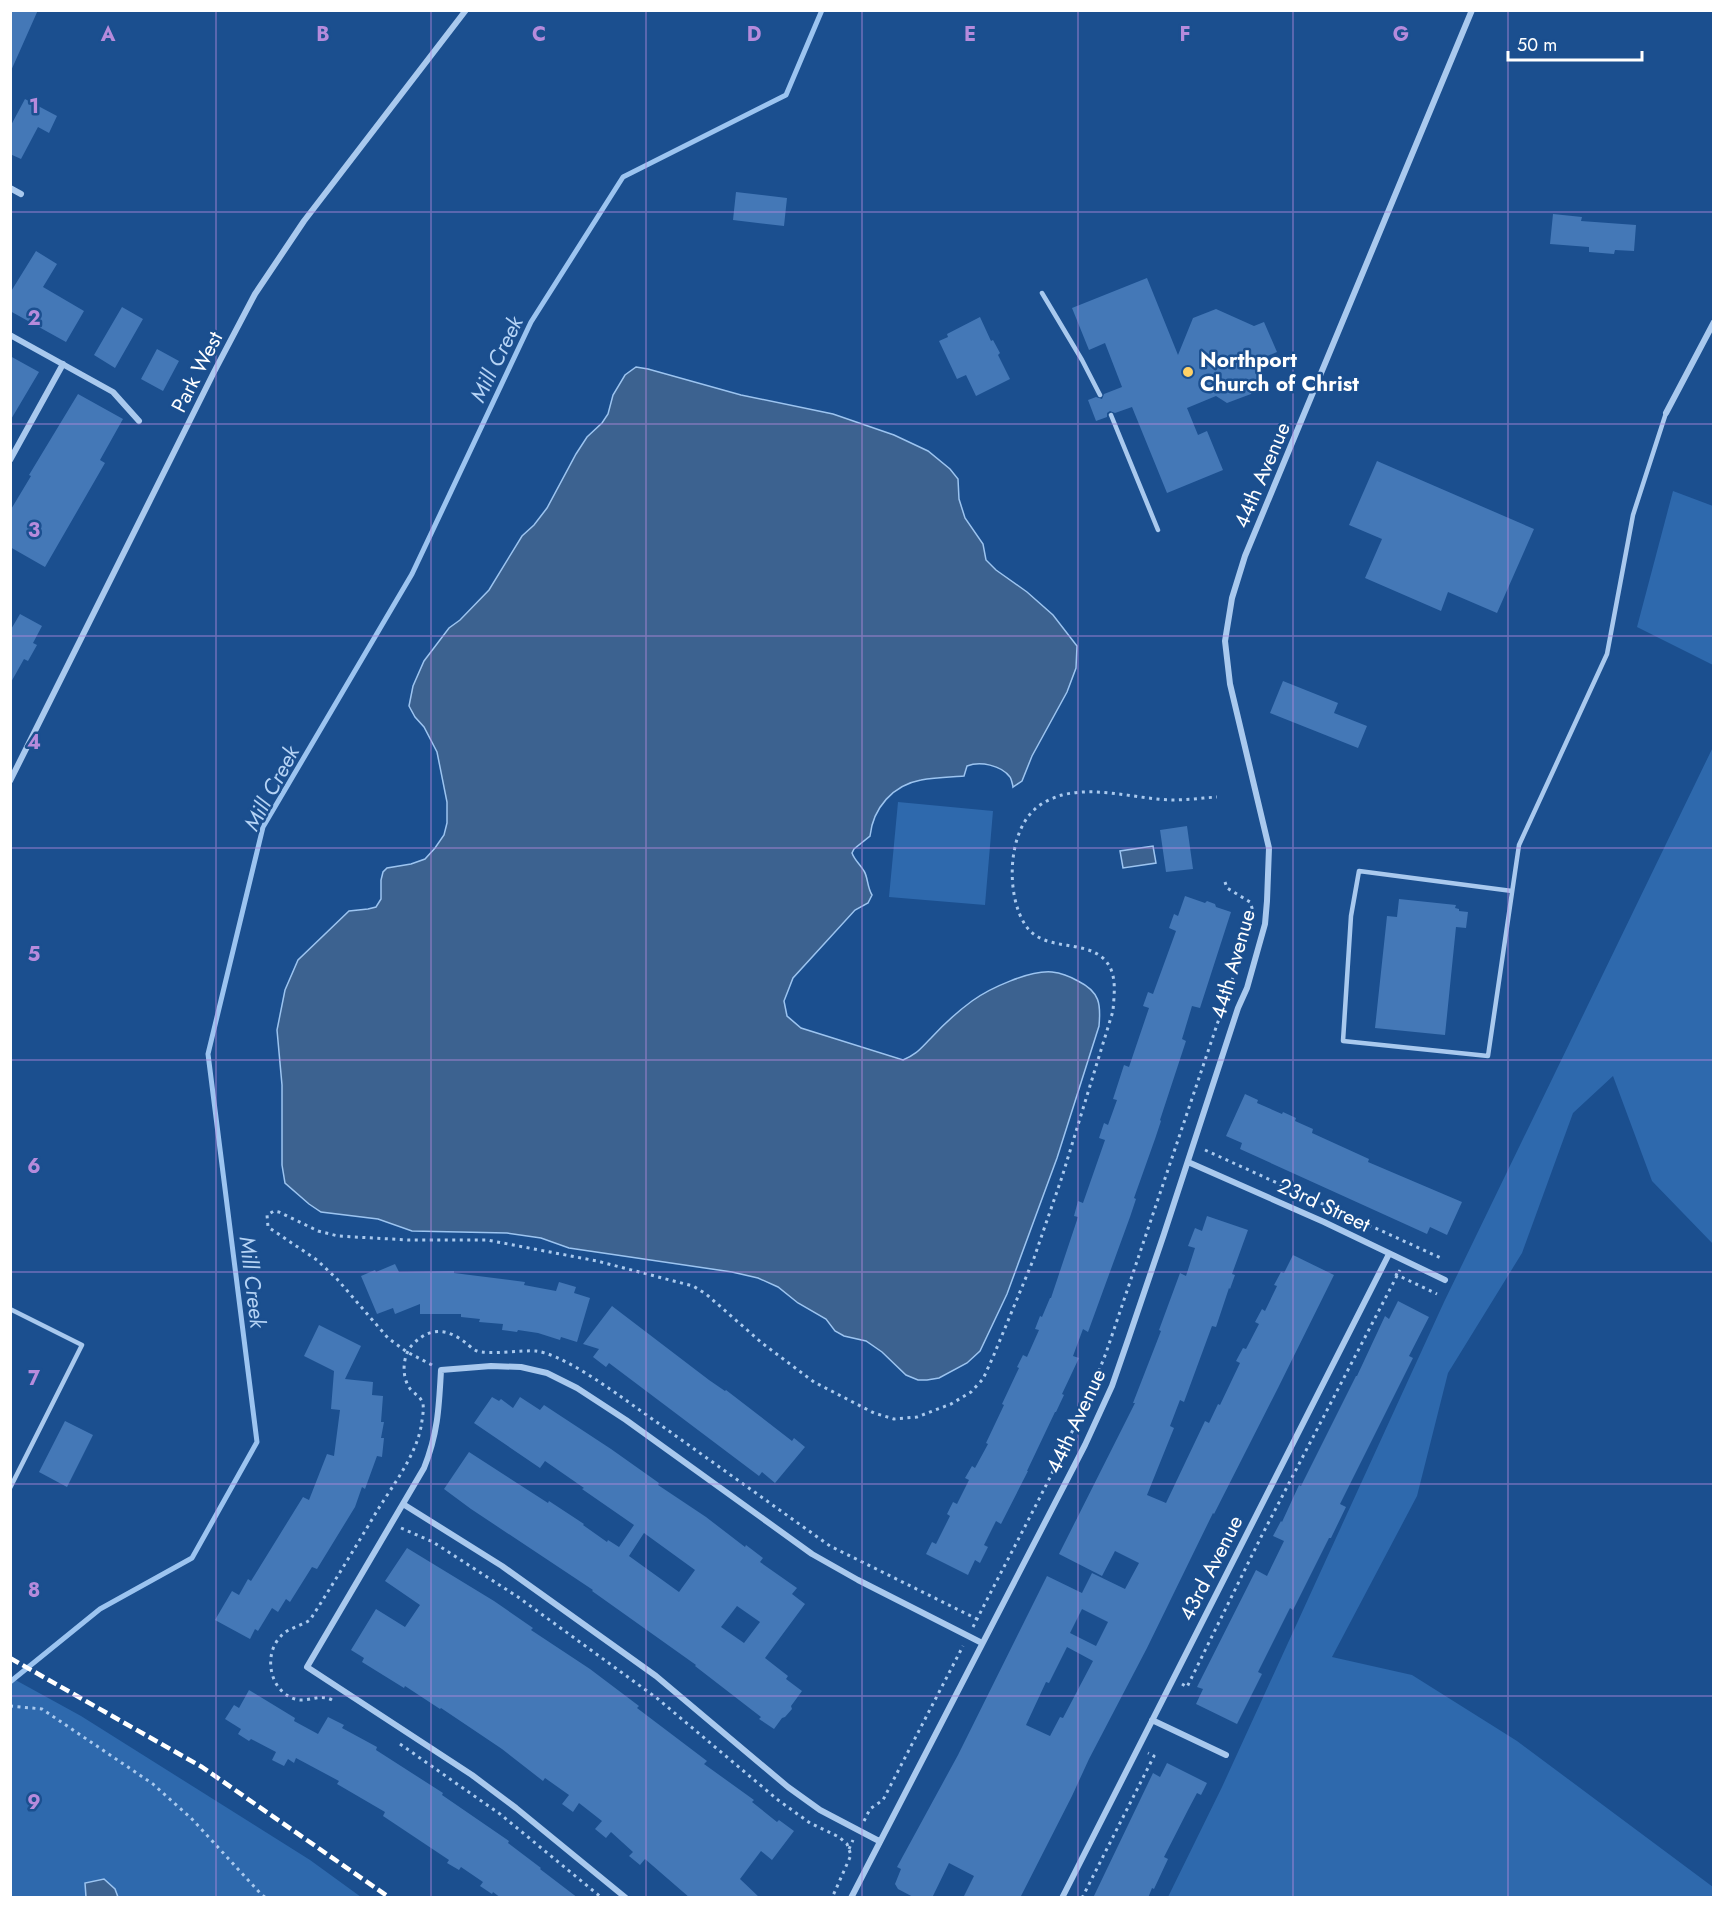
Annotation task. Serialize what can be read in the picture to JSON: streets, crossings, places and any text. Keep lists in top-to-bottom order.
{
  "streets": {
    "street": [
      "Park West",
      "44th Avenue",
      "23rd Street",
      "43rd Avenue"
    ]
  },
  "crossings": [
    ["44th Avenue", "23rd Street"],
    ["23rd Street", "43rd Avenue"]
  ],
  "water": ["Mill Creek"],
  "places": ["Northport Church of Christ"],
  "scale_bar": "50 m",
  "grid": {
    "columns": [
      "A",
      "B",
      "C",
      "D",
      "E",
      "F",
      "G"
    ],
    "rows": [
      "1",
      "2",
      "3",
      "4",
      "5",
      "6",
      "7",
      "8",
      "9"
    ]
  }
}
